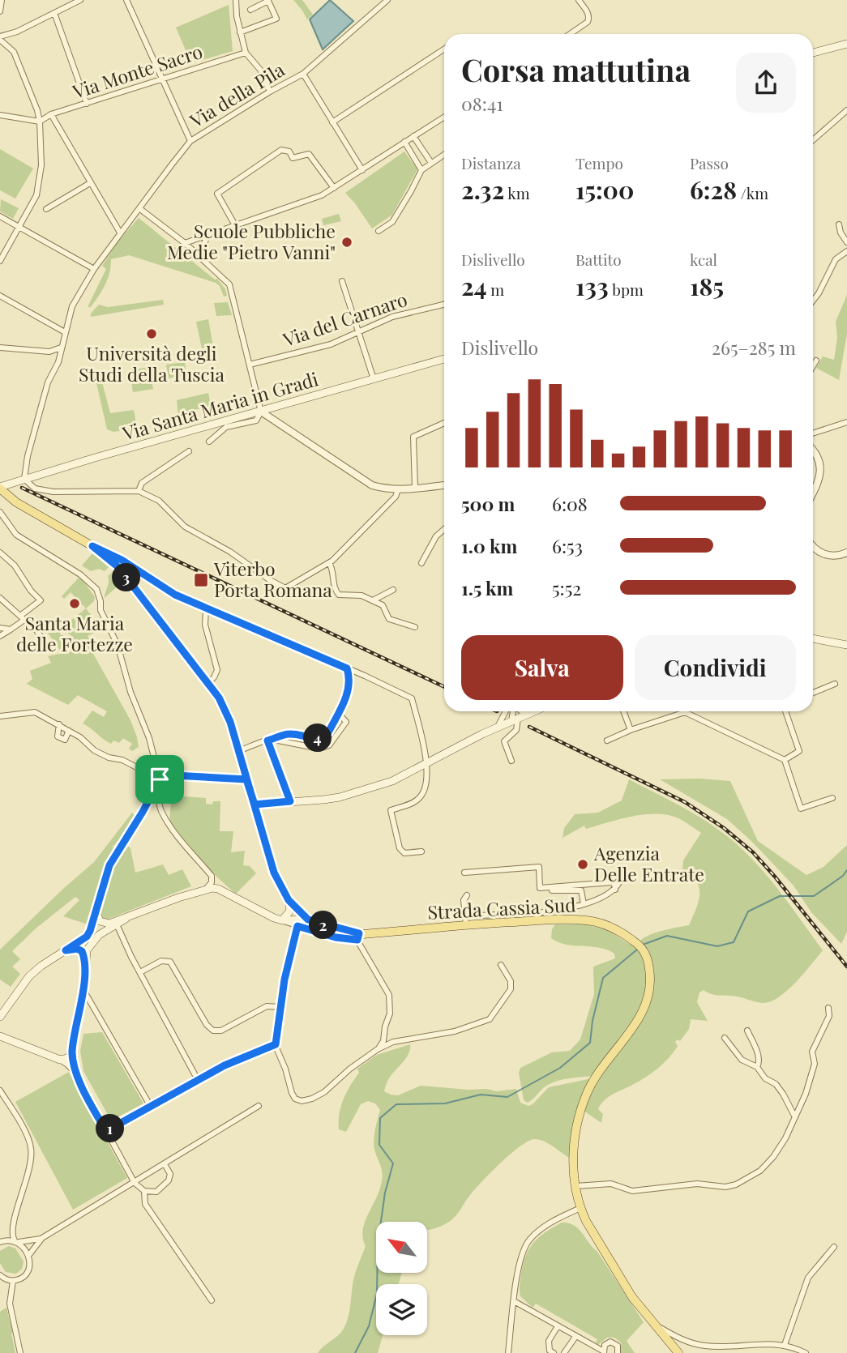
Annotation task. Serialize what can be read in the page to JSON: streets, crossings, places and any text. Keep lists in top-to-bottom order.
{
  "streets": {
    "main road": ["Via Santa Maria in Gradi", "Strada Cassia Sud"],
    "street": ["Via Monte Sacro", "Via della Pila", "Via del Carnaro"]
  },
  "crossings": [
    ["Via della Pila", "Via Santa Maria in Gradi"]
  ],
  "places": {
    "other": [
      "Scuole Pubbliche Medie \"Pietro Vanni\"",
      "Università degli Studi della Tuscia",
      "Santa Maria delle Fortezze",
      "Agenzia Delle Entrate"
    ],
    "transit": ["Viterbo Porta Romana"]
  },
  "north": "top left",
  "page": {
    "heading": ["Corsa mattutina", "08:41"],
    "stats": [
      ["Distanza", "2.32 km"],
      ["Tempo", "15:00"],
      ["Passo", "6:28 /km"],
      ["Dislivello", "24 m"],
      ["Battito", "133 bpm"],
      ["kcal", "185"]
    ],
    "chart": ["Dislivello", "265–285 m"],
    "list": [
      {
        "name": "500 m",
        "note": "6:08"
      },
      {
        "name": "1.0 km",
        "note": "6:53"
      },
      {
        "name": "1.5 km",
        "note": "5:52"
      }
    ],
    "pins": [
      "3",
      "4",
      "2",
      "1"
    ],
    "buttons": ["Salva", "Condividi"]
  }
}
